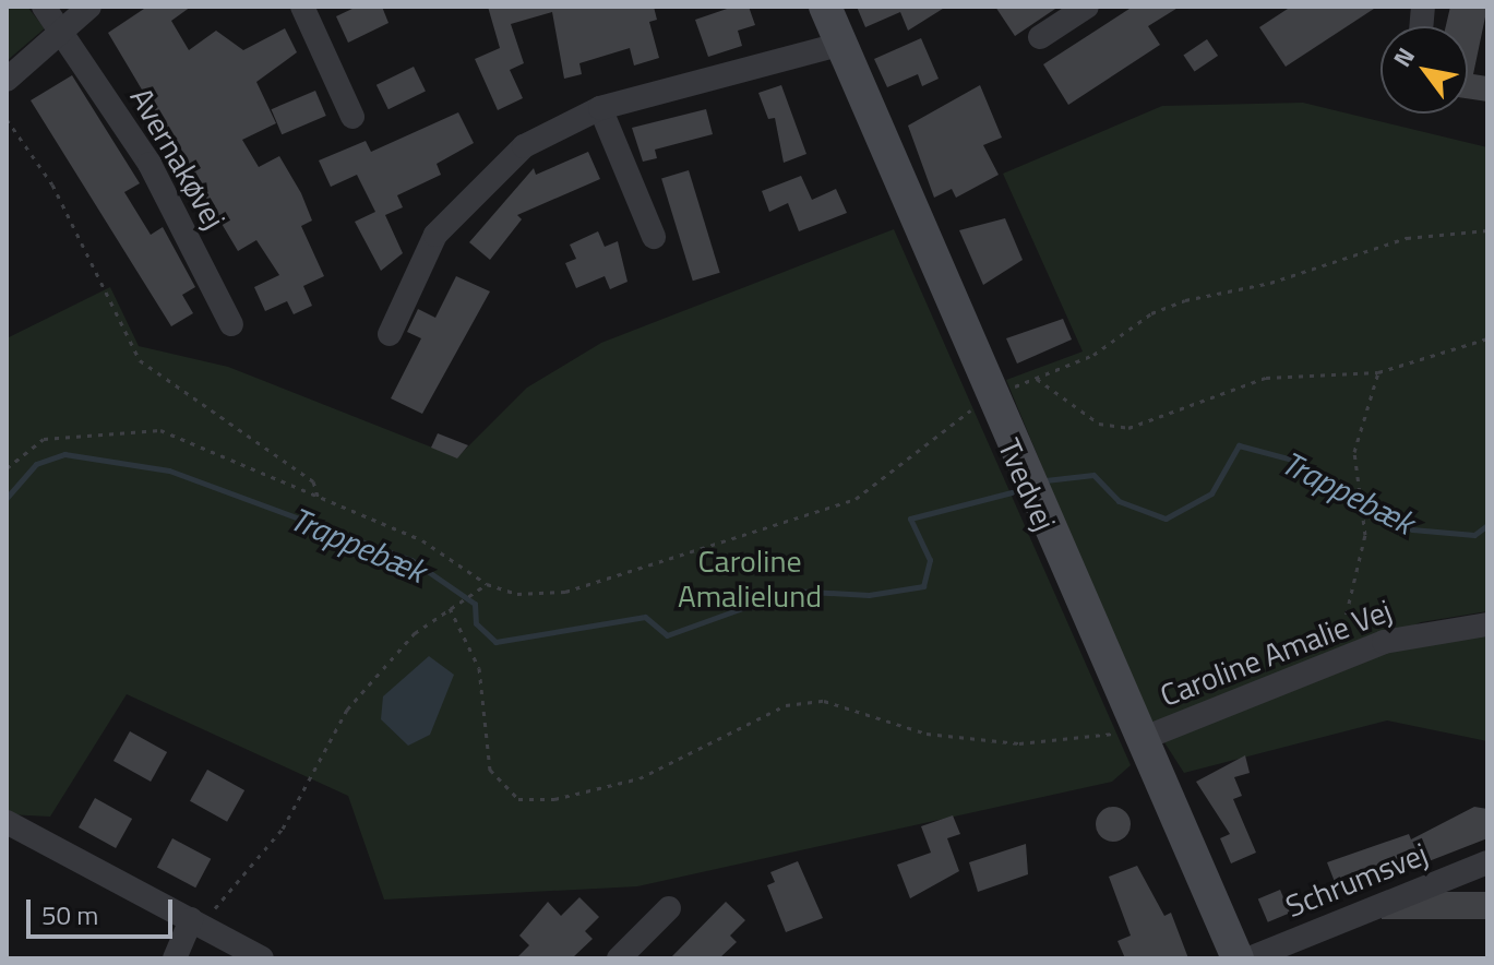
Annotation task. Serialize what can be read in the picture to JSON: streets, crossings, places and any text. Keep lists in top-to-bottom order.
{
  "streets": {
    "street": [
      "Avernakøvej",
      "Tvedvej",
      "Caroline Amalie Vej",
      "Schrumsvej"
    ]
  },
  "crossings": [
    ["Tvedvej", "Caroline Amalie Vej"]
  ],
  "water": ["Trappebæk"],
  "parks": ["Caroline Amalielund"],
  "scale_bar": "50 m",
  "north": "top left"
}
